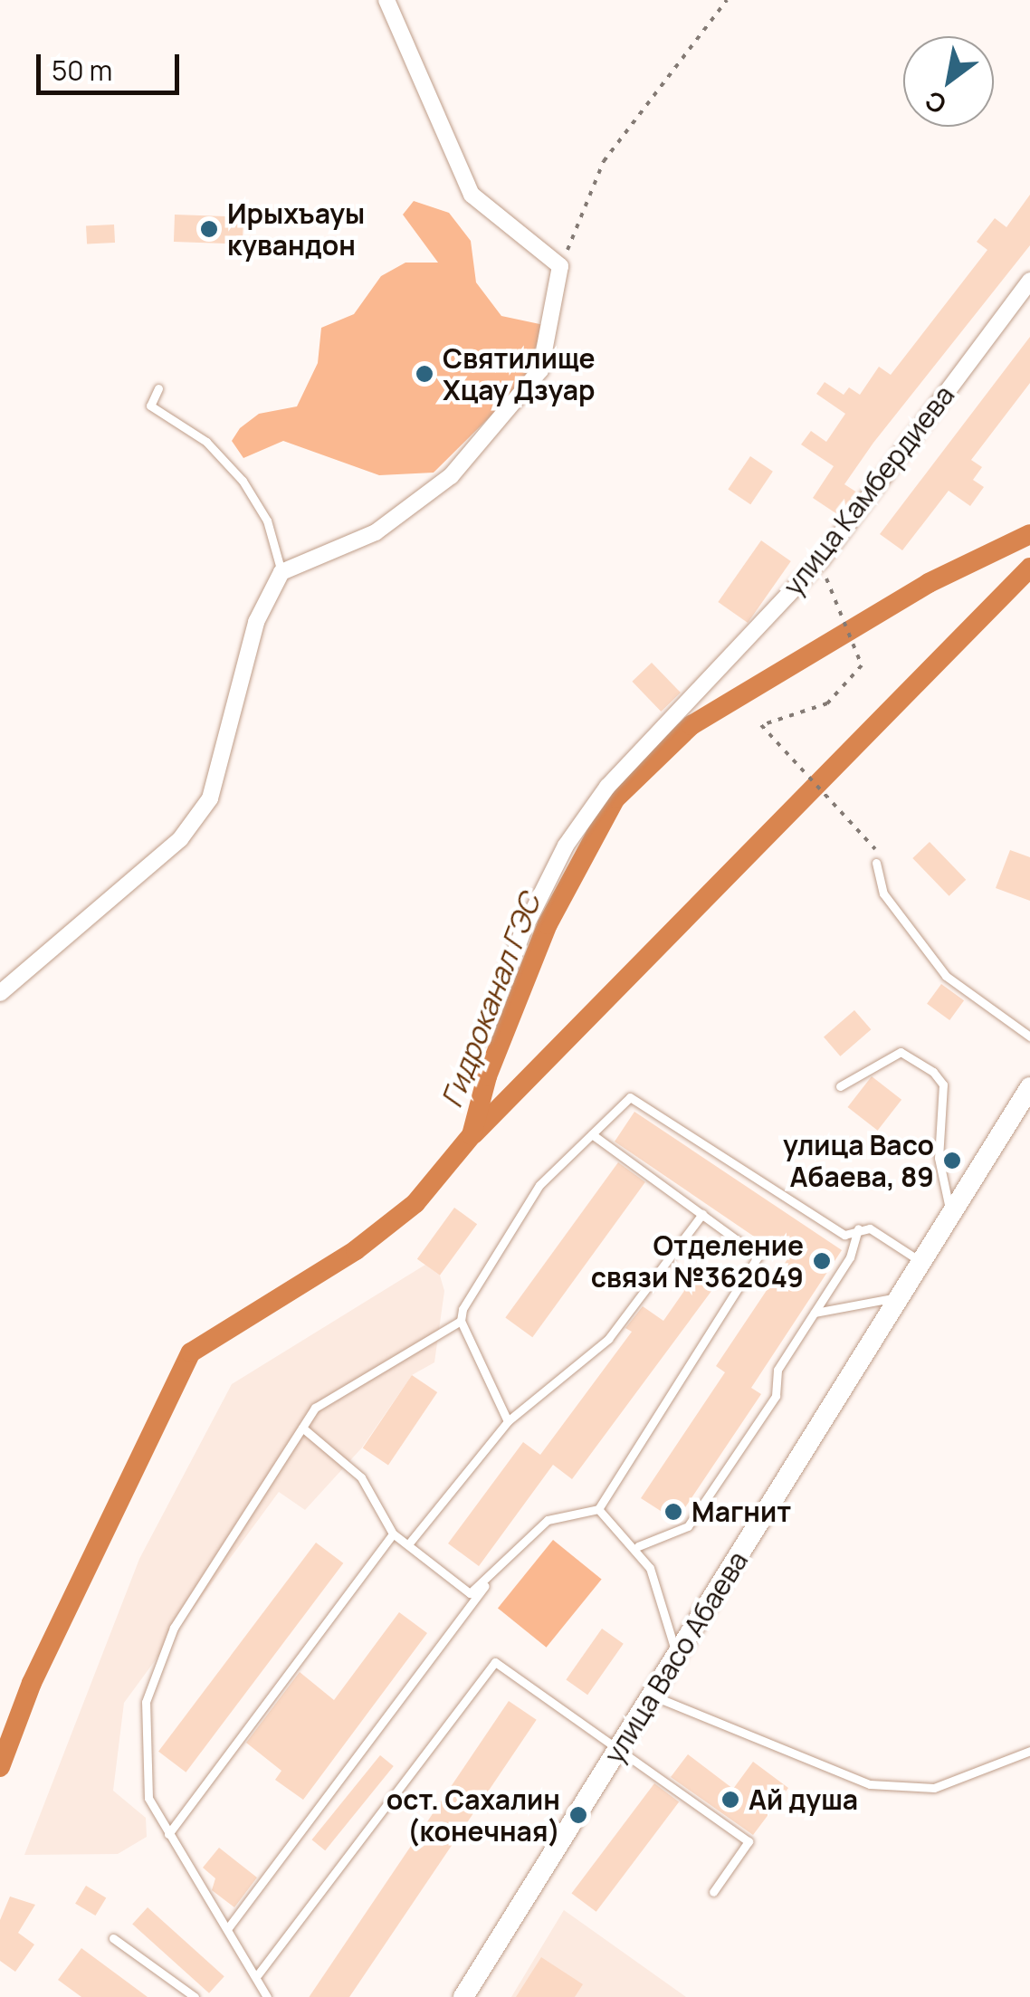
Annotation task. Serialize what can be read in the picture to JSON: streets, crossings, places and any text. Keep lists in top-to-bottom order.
{
  "streets": {
    "street": ["улица Камбердиева", "улица Васо Абаева"]
  },
  "water": ["Гидроканал ГЭС"],
  "places": [
    "Ирыхъауы кувандон",
    "Святилище Хцау Дзуар",
    "улица Васо Абаева, 89",
    "Отделение связи №362049",
    "Магнит",
    "Ай душа",
    "ост. Сахалин (конечная)"
  ],
  "scale_bar": "50 m",
  "north": "bottom left"
}
